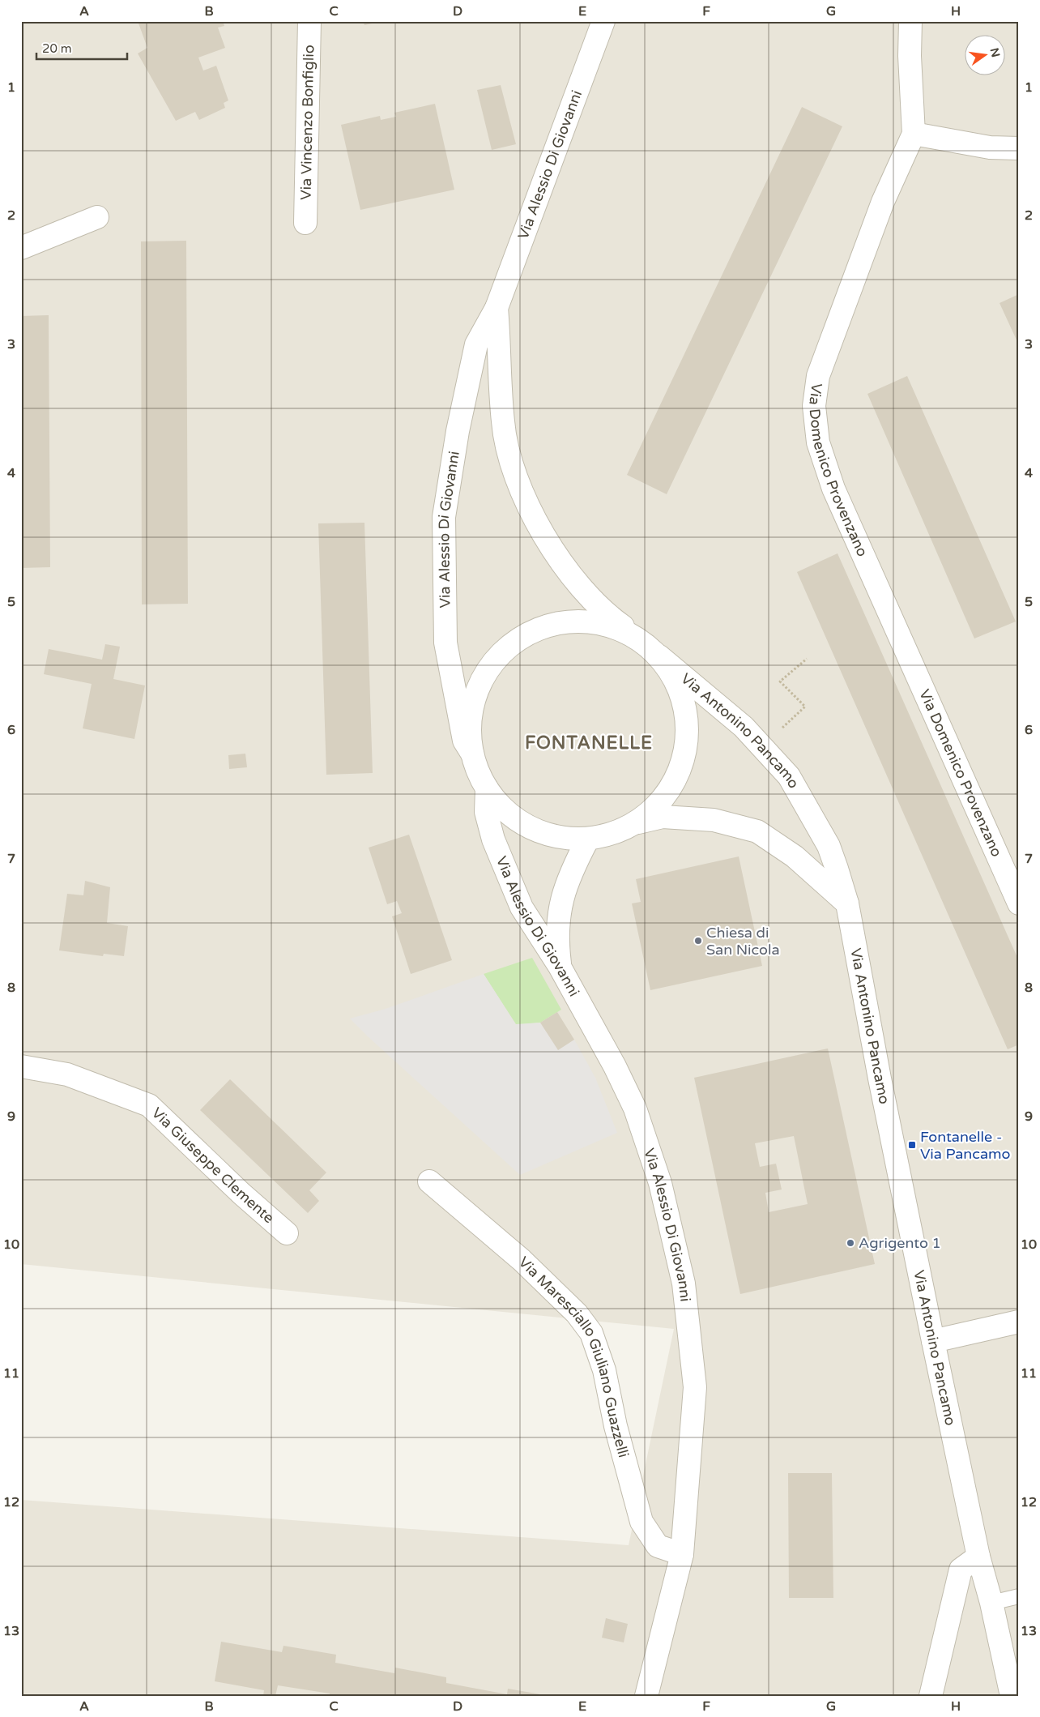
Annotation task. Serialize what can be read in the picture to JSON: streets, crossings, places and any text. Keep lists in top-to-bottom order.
{
  "streets": {
    "street": [
      "Via Vincenzo Bonfiglio",
      "Via Alessio Di Giovanni",
      "Via Domenico Provenzano",
      "Via Antonino Pancamo",
      "Via Giuseppe Clemente",
      "Via Maresciallo Giuliano Guazzelli"
    ]
  },
  "crossings": [
    ["Via Alessio Di Giovanni", "Via Antonino Pancamo"],
    ["Via Alessio Di Giovanni", "Via Maresciallo Giuliano Guazzelli"]
  ],
  "districts": ["FONTANELLE"],
  "places": {
    "other": ["Chiesa di San Nicola", "Agrigento 1"],
    "transit": ["Fontanelle - Via Pancamo"]
  },
  "scale_bar": "20 m",
  "north": "right",
  "grid": {
    "columns": [
      "A",
      "B",
      "C",
      "D",
      "E",
      "F",
      "G",
      "H"
    ],
    "rows": [
      "1",
      "2",
      "3",
      "4",
      "5",
      "6",
      "7",
      "8",
      "9",
      "10",
      "11",
      "12",
      "13"
    ]
  }
}
